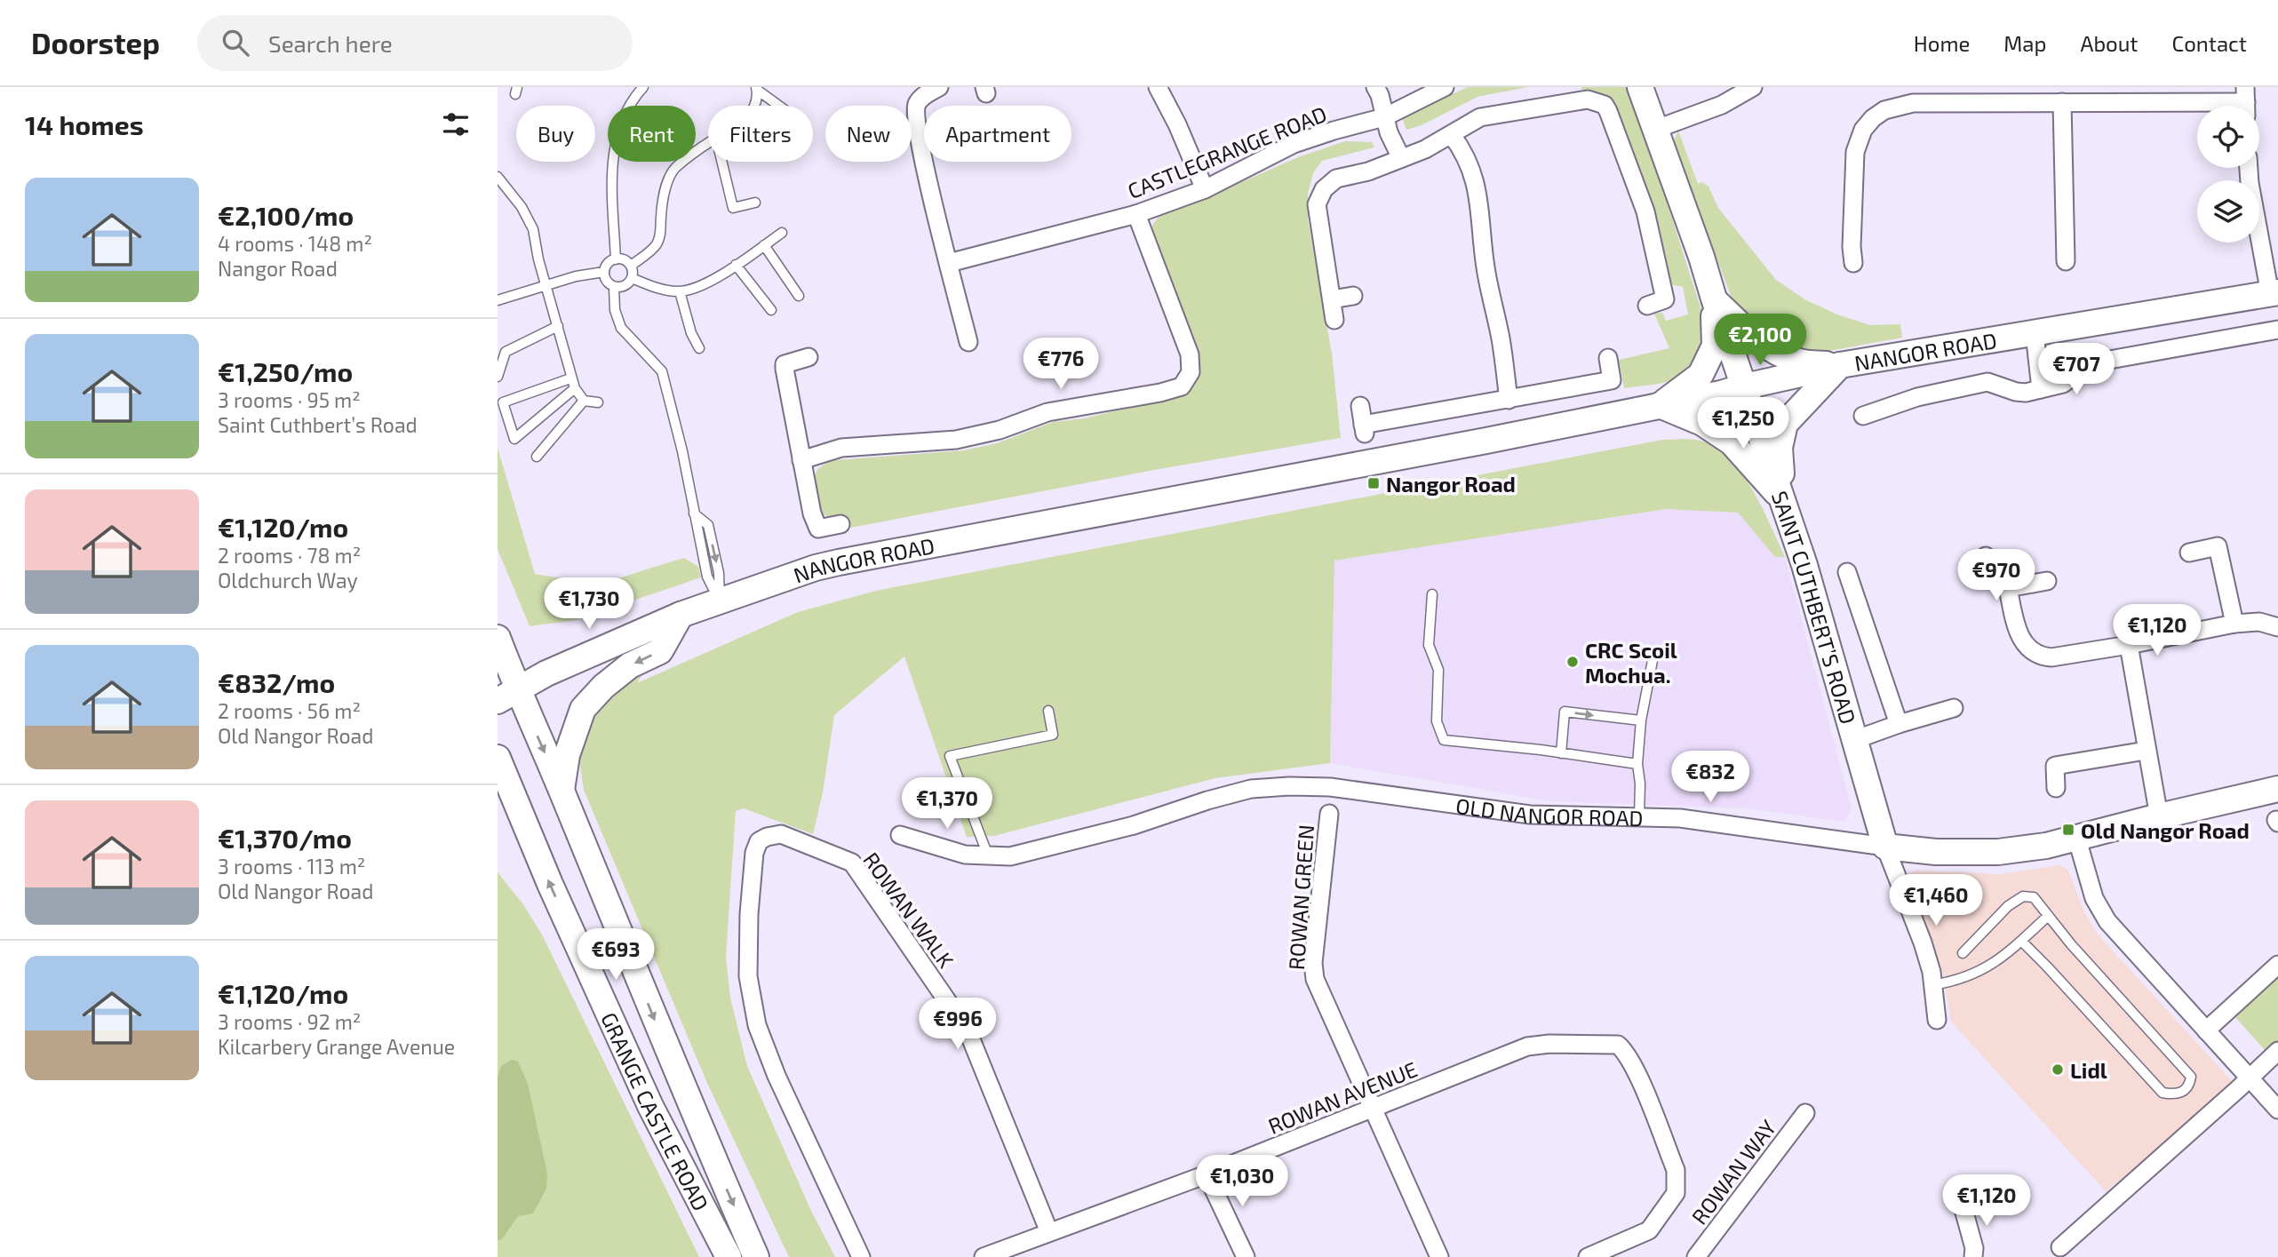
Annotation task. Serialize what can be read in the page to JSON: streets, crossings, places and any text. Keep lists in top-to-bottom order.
{
  "streets": {
    "main road": [
      "NANGOR ROAD",
      "SAINT CUTHBERT’S ROAD",
      "OLD NANGOR ROAD",
      "GRANGE CASTLE ROAD"
    ],
    "street": [
      "CASTLEGRANGE ROAD",
      "ROWAN GREEN",
      "ROWAN WALK",
      "ROWAN AVENUE",
      "ROWAN WAY"
    ]
  },
  "crossings": [
    ["NANGOR ROAD", "SAINT CUTHBERT’S ROAD"],
    ["NANGOR ROAD", "GRANGE CASTLE ROAD"],
    ["SAINT CUTHBERT’S ROAD", "OLD NANGOR ROAD"],
    ["ROWAN GREEN", "ROWAN AVENUE"],
    ["ROWAN WALK", "ROWAN AVENUE"]
  ],
  "places": {
    "transit": ["Nangor Road", "Old Nangor Road"],
    "other": ["CRC Scoil Mochua.", "Lidl"]
  },
  "page": {
    "header": "Doorstep",
    "search": "Search here",
    "nav": [
      "Home",
      "Map",
      "About",
      "Contact"
    ],
    "heading": "14 homes",
    "chip": [
      "Buy",
      "Rent",
      "Filters",
      "New",
      "Apartment"
    ],
    "list": [
      {
        "name": "€2,100/mo",
        "note": "4 rooms · 148 m² · Nangor Road"
      },
      {
        "name": "€1,250/mo",
        "note": "3 rooms · 95 m² · Saint Cuthbert’s Road"
      },
      {
        "name": "€1,120/mo",
        "note": "2 rooms · 78 m² · Oldchurch Way"
      },
      {
        "name": "€832/mo",
        "note": "2 rooms · 56 m² · Old Nangor Road"
      },
      {
        "name": "€1,370/mo",
        "note": "3 rooms · 113 m² · Old Nangor Road"
      },
      {
        "name": "€1,120/mo",
        "note": "3 rooms · 92 m² · Kilcarbery Grange Avenue"
      }
    ],
    "price": [
      "€2,100",
      "€776",
      "€707",
      "€1,250",
      "€970",
      "€1,730",
      "€1,120",
      "€832",
      "€1,370",
      "€1,460",
      "€693",
      "€996",
      "€1,030",
      "€1,120"
    ]
  }
}
